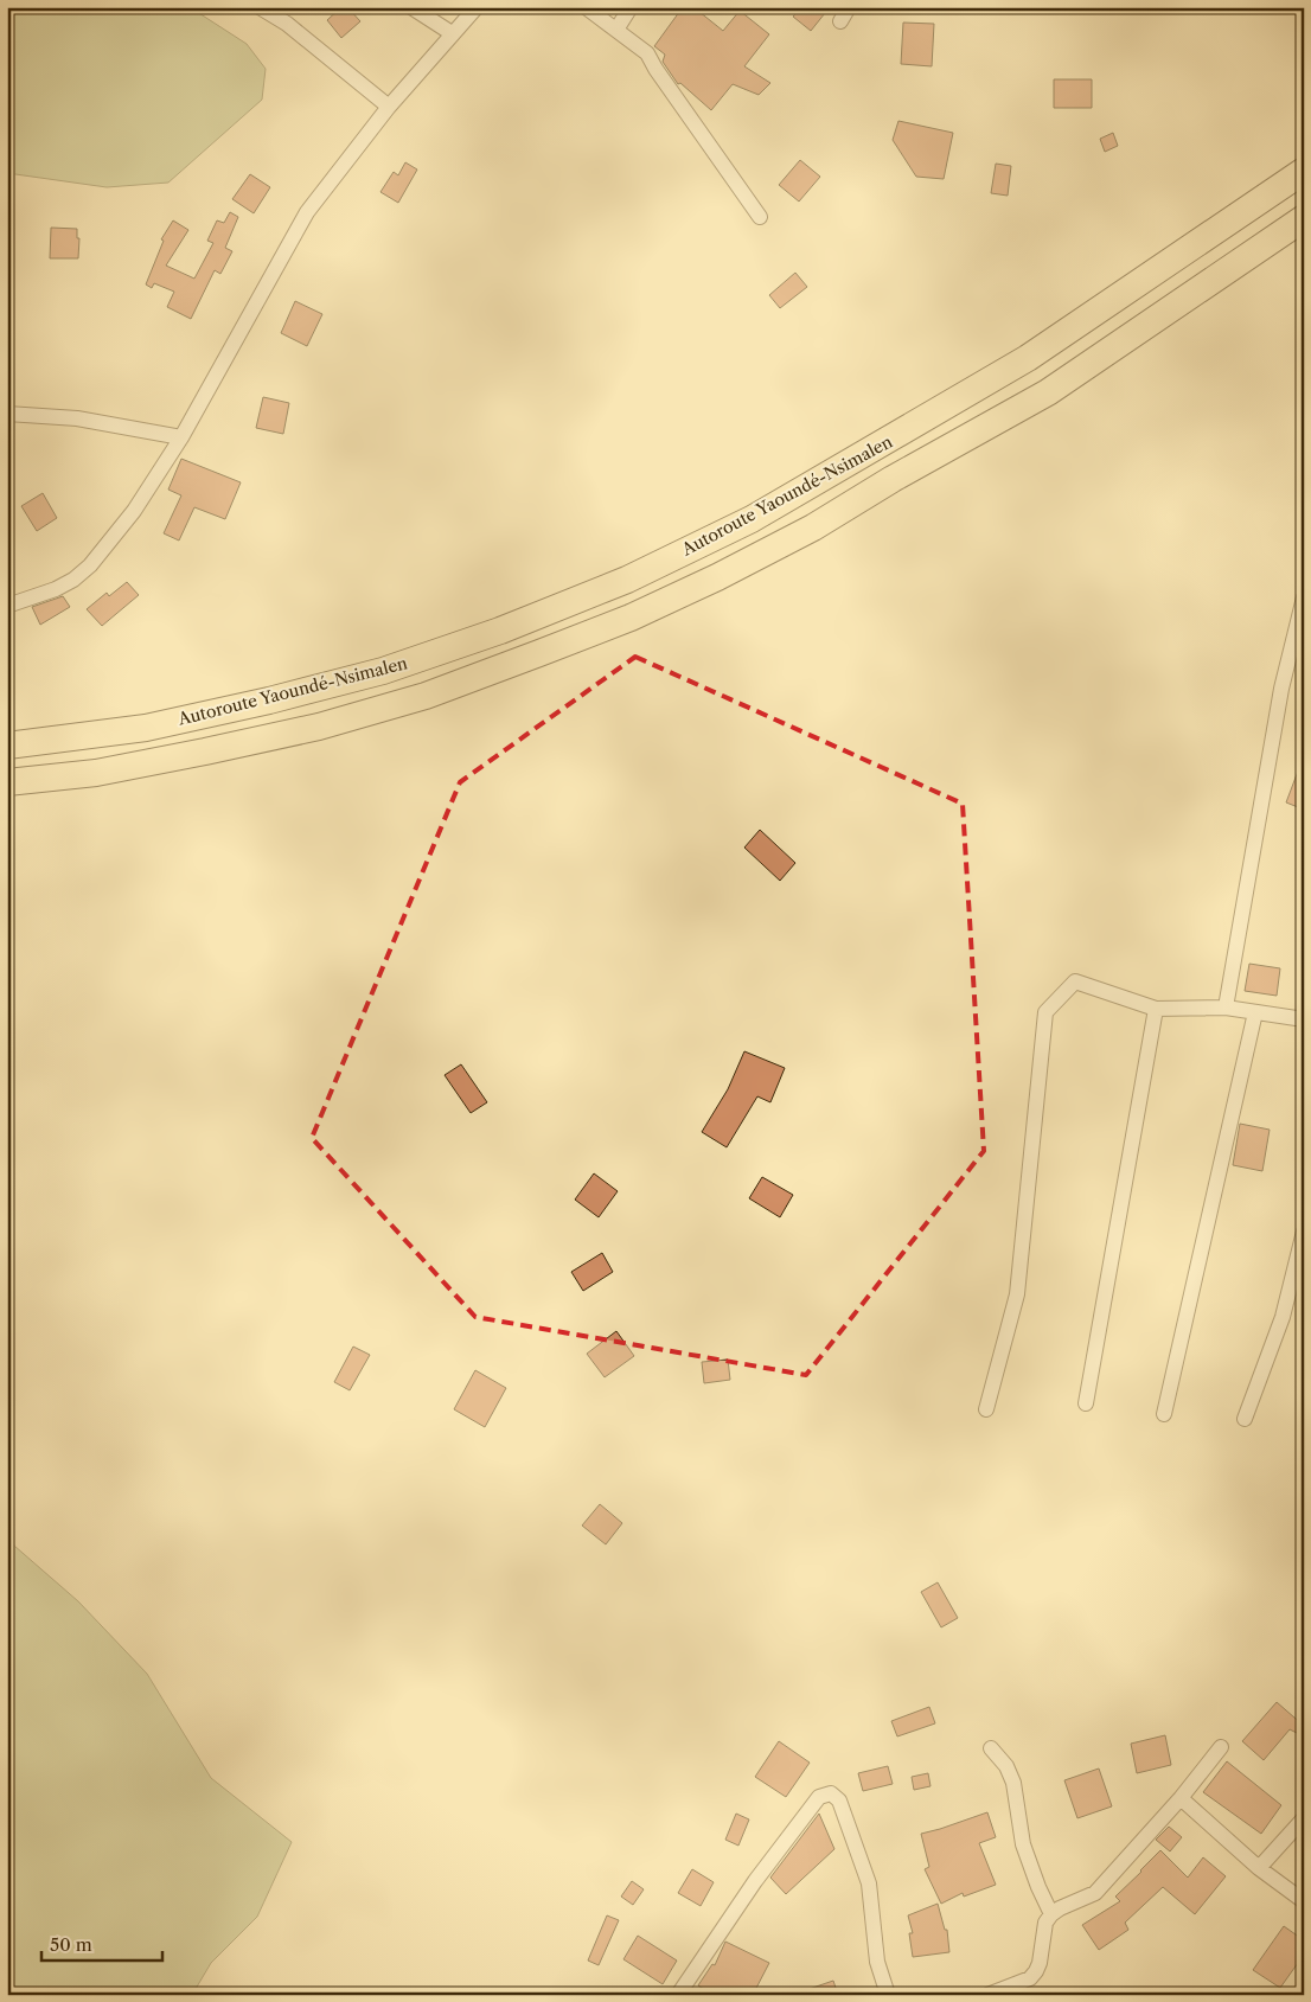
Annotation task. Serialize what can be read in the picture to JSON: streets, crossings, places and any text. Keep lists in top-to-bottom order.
{
  "streets": {
    "highway": ["Autoroute Yaoundé-Nsimalen"]
  },
  "scale_bar": "50 m"
}
